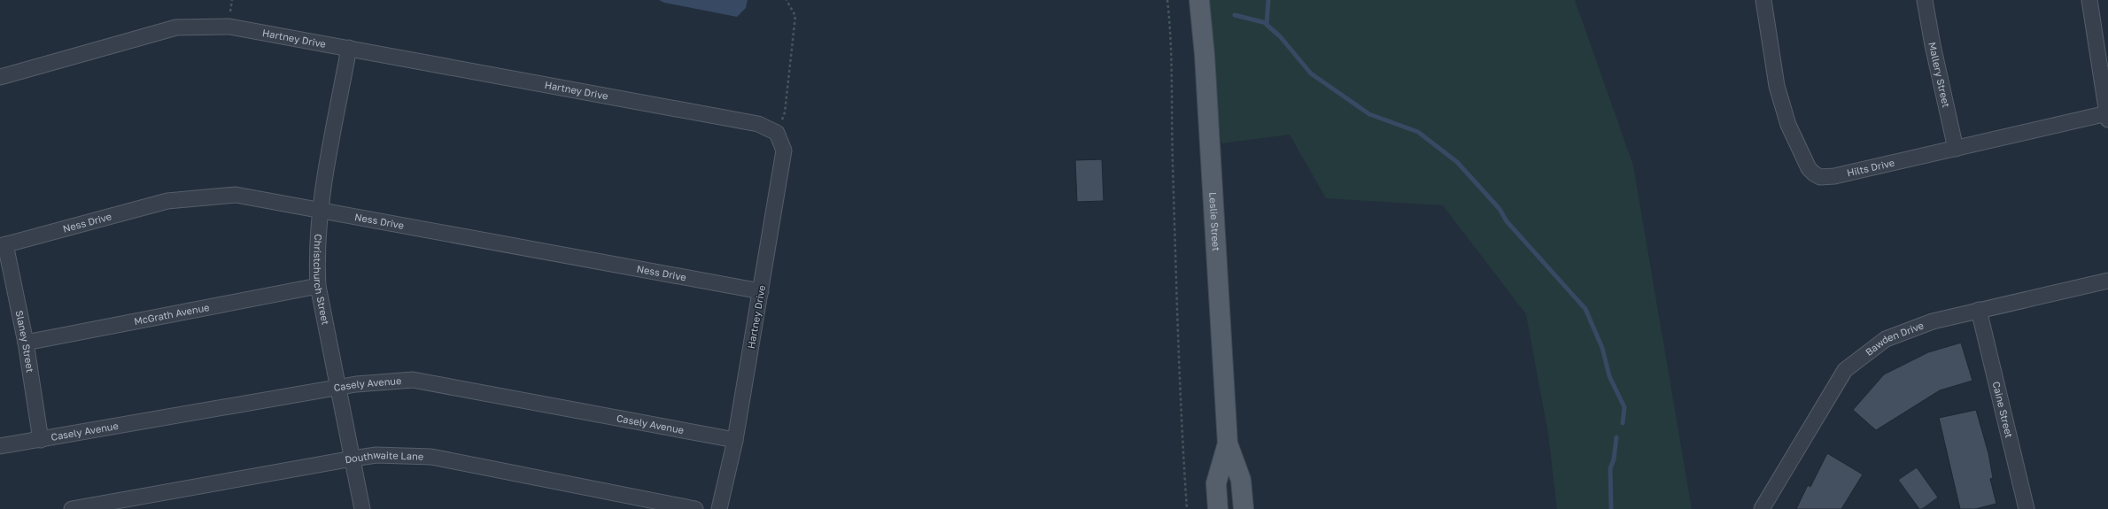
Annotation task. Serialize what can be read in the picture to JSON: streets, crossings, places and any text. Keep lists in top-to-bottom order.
{
  "streets": {
    "main road": ["Leslie Street"],
    "street": [
      "Hartney Drive",
      "Mallery Street",
      "Hilts Drive",
      "Ness Drive",
      "Christchurch Street",
      "McGrath Avenue",
      "Bawden Drive",
      "Slaney Street",
      "Casely Avenue",
      "Caine Street",
      "Douthwaite Lane"
    ]
  },
  "crossings": [
    ["Hartney Drive", "Ness Drive"],
    ["Hartney Drive", "Christchurch Street"],
    ["Hartney Drive", "Casely Avenue"],
    ["Mallery Street", "Hilts Drive"],
    ["Ness Drive", "Christchurch Street"],
    ["Ness Drive", "Slaney Street"],
    ["Christchurch Street", "McGrath Avenue"],
    ["Christchurch Street", "Casely Avenue"],
    ["Christchurch Street", "Douthwaite Lane"],
    ["McGrath Avenue", "Slaney Street"],
    ["Bawden Drive", "Caine Street"],
    ["Slaney Street", "Casely Avenue"]
  ]
}
